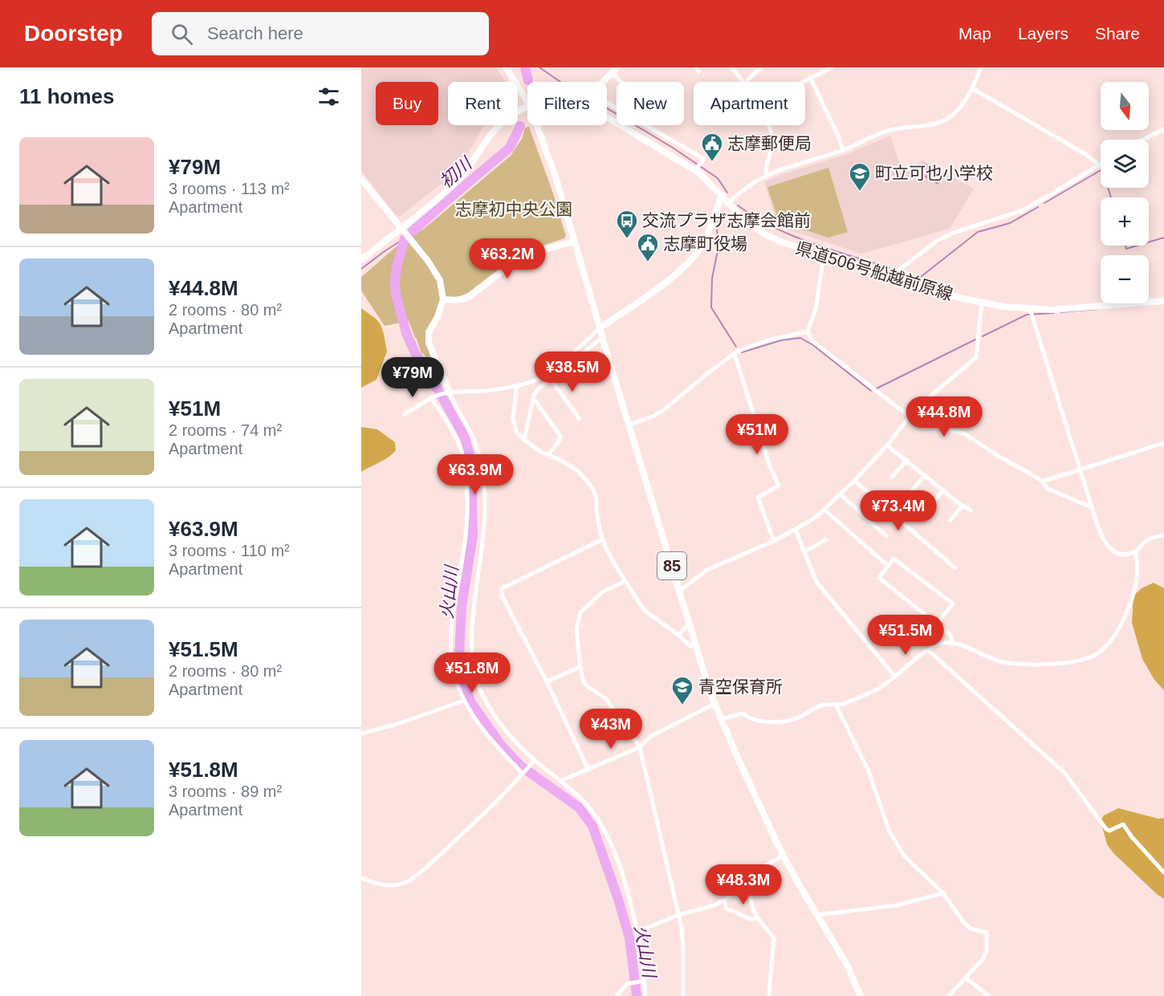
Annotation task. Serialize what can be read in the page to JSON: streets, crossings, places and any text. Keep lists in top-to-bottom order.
{
  "streets": {
    "main road": ["県道506号船越前原線", "85"]
  },
  "water": ["初川", "火山川"],
  "parks": ["志摩初中央公園"],
  "places": {
    "public building": ["志摩郵便局", "志摩町役場"],
    "school or university": ["町立可也小学校", "青空保育所"],
    "bus stop": ["交流プラザ志摩会館前"]
  },
  "north": "bottom",
  "page": {
    "header": "Doorstep",
    "search": "Search here",
    "nav": ["Map", "Layers", "Share"],
    "heading": "11 homes",
    "map_buttons": ["+", "−"],
    "chip": [
      "Buy",
      "Rent",
      "Filters",
      "New",
      "Apartment"
    ],
    "list": [
      {
        "name": "¥79M",
        "note": "3 rooms · 113 m² · Apartment"
      },
      {
        "name": "¥44.8M",
        "note": "2 rooms · 80 m² · Apartment"
      },
      {
        "name": "¥51M",
        "note": "2 rooms · 74 m² · Apartment"
      },
      {
        "name": "¥63.9M",
        "note": "3 rooms · 110 m² · Apartment"
      },
      {
        "name": "¥51.5M",
        "note": "2 rooms · 80 m² · Apartment"
      },
      {
        "name": "¥51.8M",
        "note": "3 rooms · 89 m² · Apartment"
      }
    ],
    "price": [
      "¥63.2M",
      "¥38.5M",
      "¥79M",
      "¥44.8M",
      "¥51M",
      "¥63.9M",
      "¥73.4M",
      "¥51.5M",
      "¥51.8M",
      "¥43M",
      "¥48.3M"
    ]
  }
}
